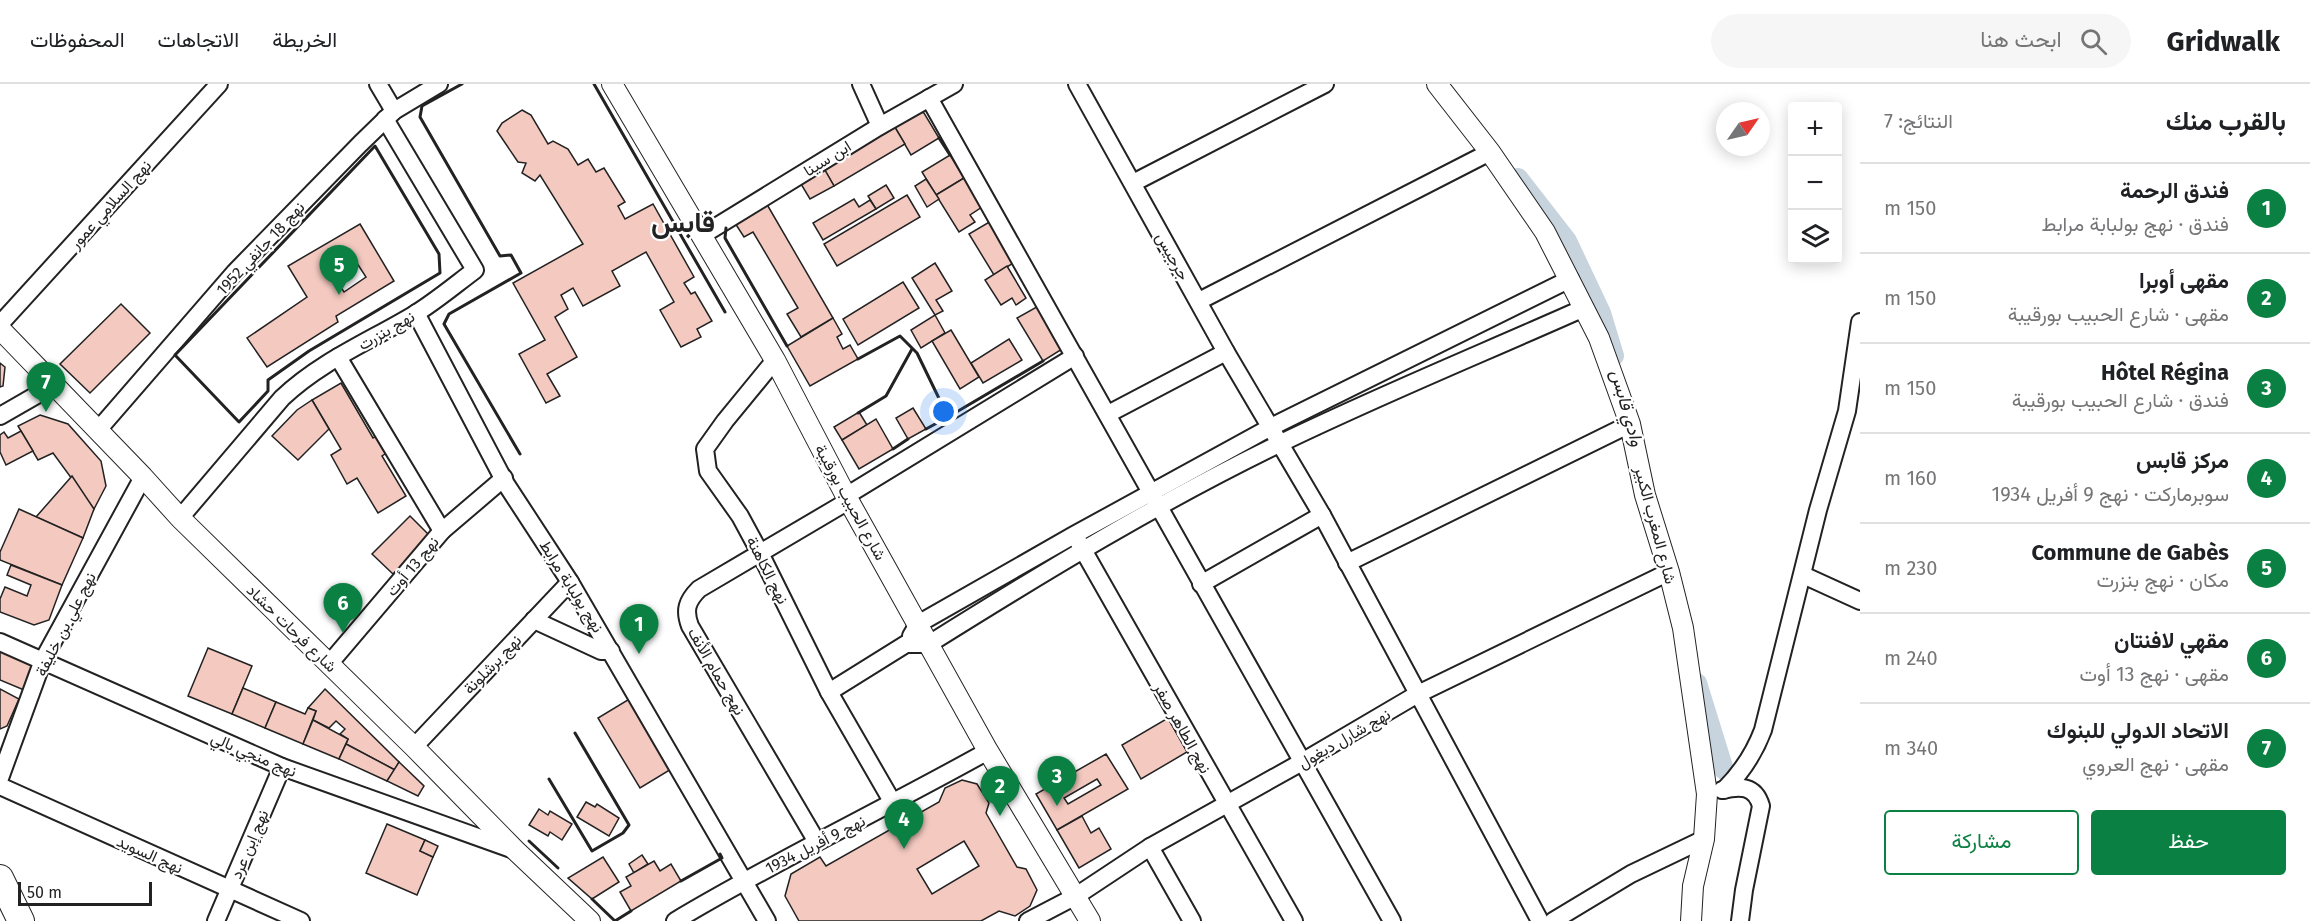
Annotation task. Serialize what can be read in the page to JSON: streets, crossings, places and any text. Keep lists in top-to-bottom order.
{
  "streets": {
    "street": [
      "ابن سينا",
      "نهج السلامي عمور",
      "نهج 18 جانفي 1952",
      "جرجيس",
      "نهج بنزرت",
      "شارع الحبيب بورقيبة",
      "شارع المغرب الكبير",
      "نهج 13 أوت",
      "نهج الكاهنة",
      "نهج بولبابة مرابط",
      "نهج علي بن خليفة",
      "شارع فرحات حشاد",
      "نهج برشلونة",
      "نهج حمام الأنف",
      "نهج الطاهر صفر",
      "نهج شارل ديغول",
      "نهج منجي بالي",
      "نهج إبن عرد",
      "نهج 9 أفريل 1934",
      "نهج السويد"
    ]
  },
  "crossings": [
    ["ابن سينا", "شارع الحبيب بورقيبة"],
    ["نهج 18 جانفي 1952", "نهج بنزرت"],
    ["نهج 18 جانفي 1952", "شارع فرحات حشاد"],
    ["جرجيس", "نهج شارل ديغول"],
    ["نهج بنزرت", "نهج بولبابة مرابط"],
    ["نهج بنزرت", "شارع فرحات حشاد"],
    ["شارع الحبيب بورقيبة", "نهج الكاهنة"],
    ["شارع الحبيب بورقيبة", "نهج حمام الأنف"],
    ["شارع الحبيب بورقيبة", "نهج شارل ديغول"],
    ["شارع الحبيب بورقيبة", "نهج 9 أفريل 1934"],
    ["شارع المغرب الكبير", "نهج شارل ديغول"],
    ["نهج 13 أوت", "نهج بولبابة مرابط"],
    ["نهج 13 أوت", "شارع فرحات حشاد"],
    ["نهج الكاهنة", "نهج حمام الأنف"],
    ["نهج الكاهنة", "نهج 9 أفريل 1934"],
    ["نهج بولبابة مرابط", "نهج برشلونة"],
    ["نهج بولبابة مرابط", "نهج 9 أفريل 1934"],
    ["نهج علي بن خليفة", "شارع فرحات حشاد"],
    ["نهج علي بن خليفة", "نهج منجي بالي"],
    ["شارع فرحات حشاد", "نهج برشلونة"],
    ["شارع فرحات حشاد", "نهج منجي بالي"],
    ["نهج حمام الأنف", "نهج 9 أفريل 1934"],
    ["نهج الطاهر صفر", "نهج شارل ديغول"],
    ["نهج منجي بالي", "نهج إبن عرد"],
    ["نهج إبن عرد", "نهج السويد"]
  ],
  "districts": ["قابس"],
  "water": ["وادي قابس"],
  "scale_bar": "50 m",
  "north": "top right",
  "page": {
    "header": "Gridwalk",
    "search": "ابحث هنا",
    "nav": ["الخريطة", "الاتجاهات", "المحفوظات"],
    "heading": ["بالقرب منك", "النتائج: 7"],
    "map_buttons": ["+", "−"],
    "list": [
      {
        "mark": "1",
        "name": "فندق الرحمة",
        "note": "فندق · نهج بولبابة مرابط",
        "value": "150 m"
      },
      {
        "mark": "2",
        "name": "مقهى أوبرا",
        "note": "مقهى · شارع الحبيب بورقيبة",
        "value": "150 m"
      },
      {
        "mark": "3",
        "name": "Hôtel Régina",
        "note": "فندق · شارع الحبيب بورقيبة",
        "value": "150 m"
      },
      {
        "mark": "4",
        "name": "مركز قابس",
        "note": "سوبرماركت · نهج 9 أفريل 1934",
        "value": "160 m"
      },
      {
        "mark": "5",
        "name": "Commune de Gabès",
        "note": "مكان · نهج بنزرت",
        "value": "230 m"
      },
      {
        "mark": "6",
        "name": "مقهي لافنتان",
        "note": "مقهى · نهج 13 أوت",
        "value": "240 m"
      },
      {
        "mark": "7",
        "name": "الاتحاد الدولي للبنوك",
        "note": "مقهى · نهج العروي",
        "value": "340 m"
      }
    ],
    "pins": [
      "5",
      "7",
      "6",
      "1",
      "3",
      "2",
      "4"
    ],
    "buttons": ["حفظ", "مشاركة"],
    "scale": "50 m"
  }
}
